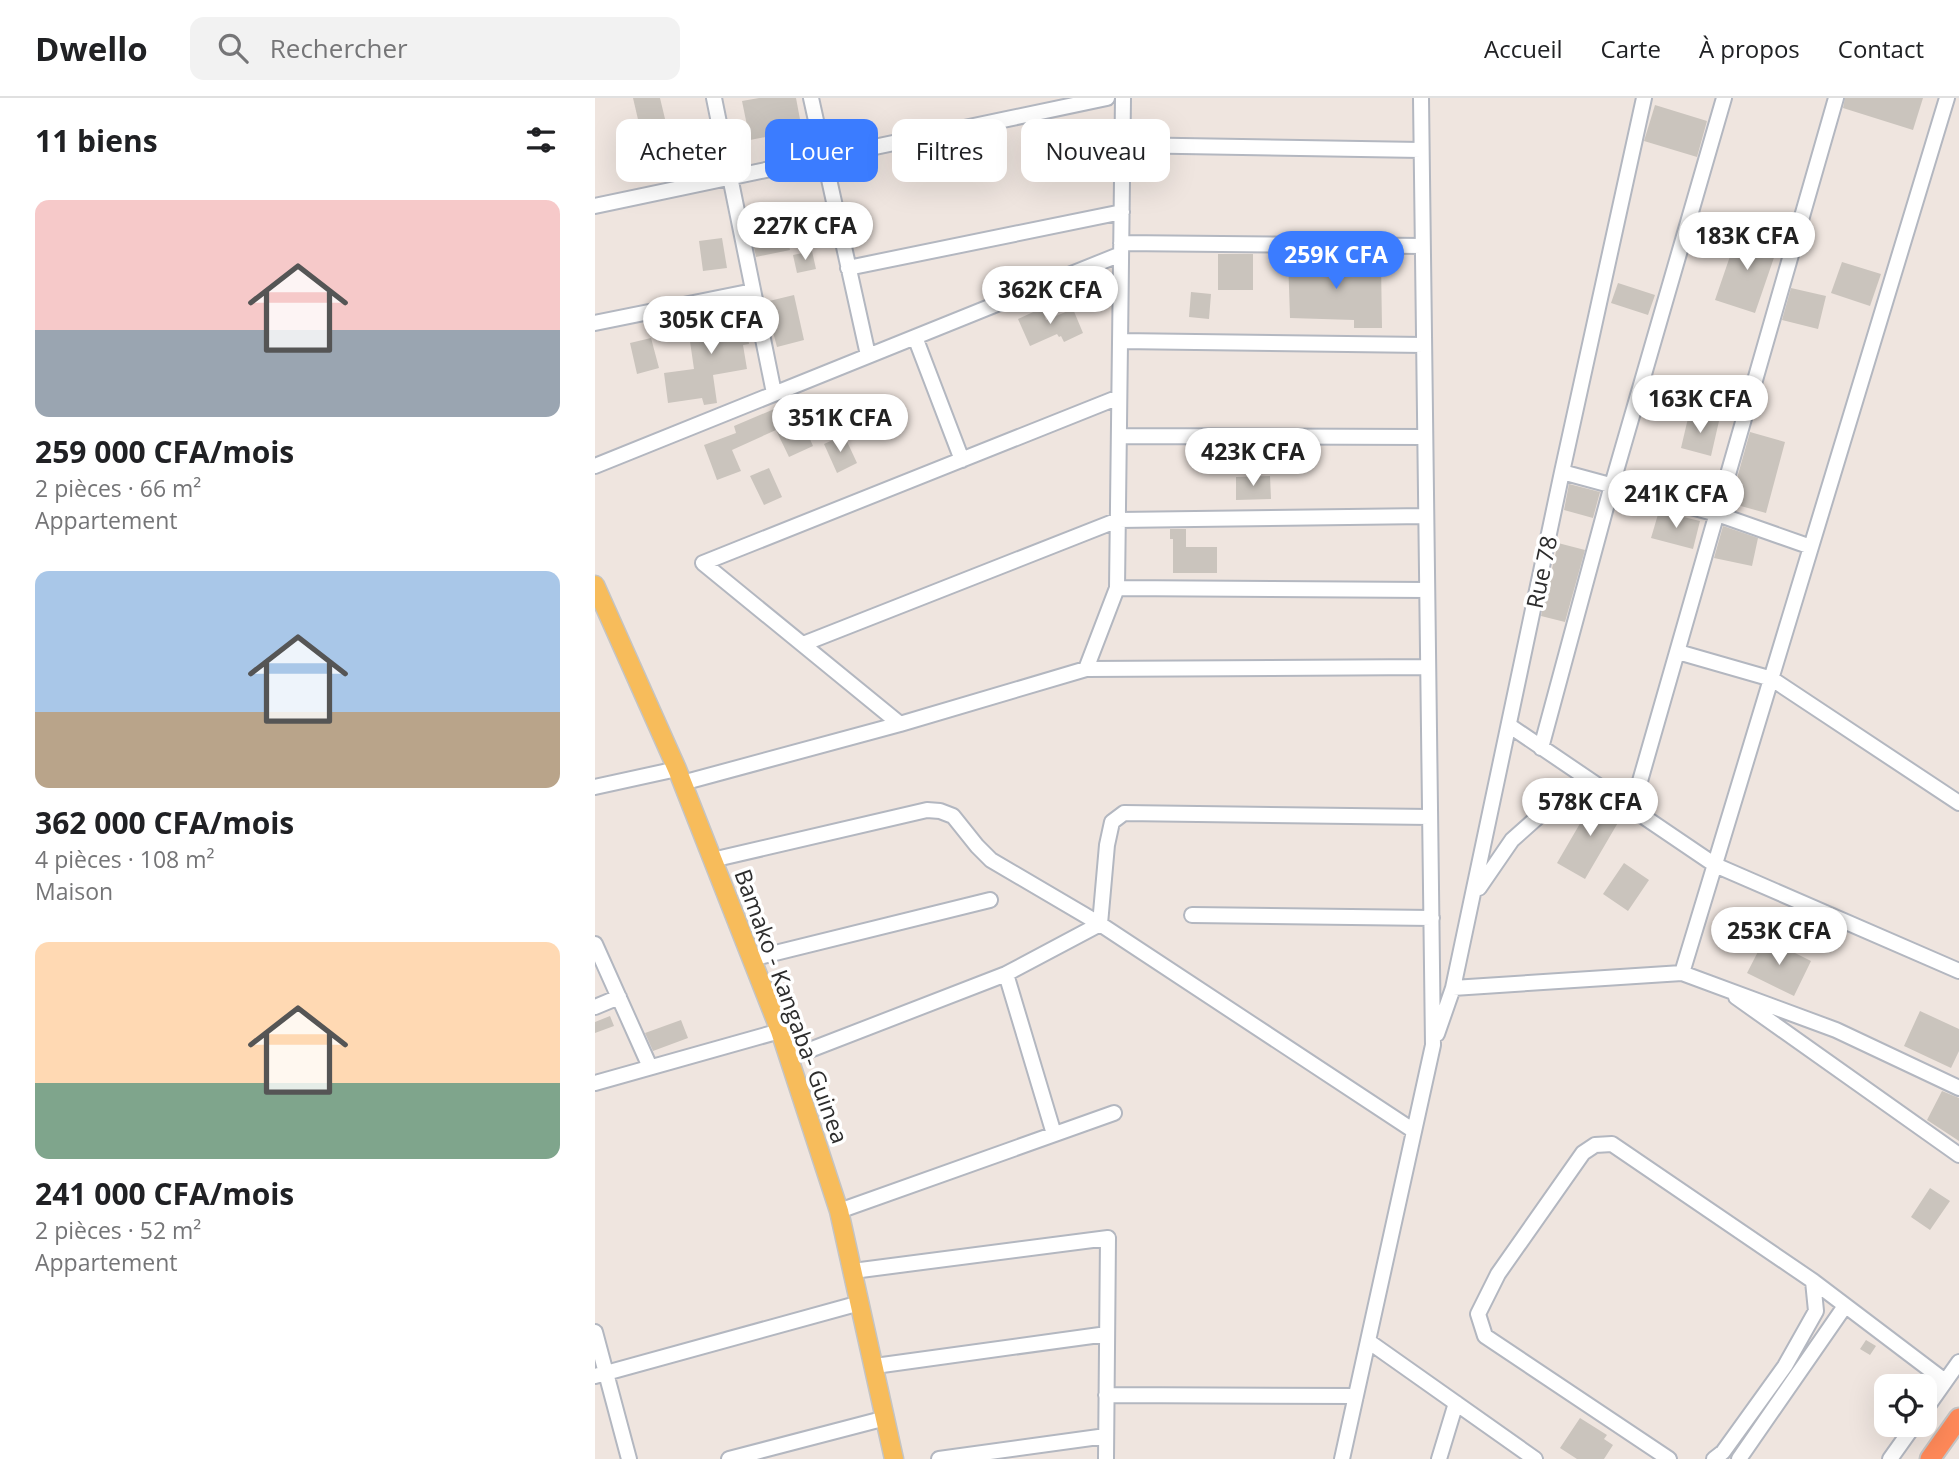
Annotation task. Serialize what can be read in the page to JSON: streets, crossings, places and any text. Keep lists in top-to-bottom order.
{
  "streets": {
    "main road": ["Bamako - Kangaba- Guinea"],
    "street": ["Rue 78"]
  },
  "page": {
    "header": "Dwello",
    "search": "Rechercher",
    "nav": [
      "Accueil",
      "Carte",
      "À propos",
      "Contact"
    ],
    "heading": "11 biens",
    "chip": [
      "Acheter",
      "Louer",
      "Filtres",
      "Nouveau"
    ],
    "list": [
      {
        "name": "259 000 CFA/mois",
        "note": "2 pièces · 66 m² · Appartement"
      },
      {
        "name": "362 000 CFA/mois",
        "note": "4 pièces · 108 m² · Maison"
      },
      {
        "name": "241 000 CFA/mois",
        "note": "2 pièces · 52 m² · Appartement"
      }
    ],
    "price": [
      "227K CFA",
      "183K CFA",
      "259K CFA",
      "362K CFA",
      "305K CFA",
      "163K CFA",
      "351K CFA",
      "423K CFA",
      "241K CFA",
      "578K CFA",
      "253K CFA"
    ]
  }
}
